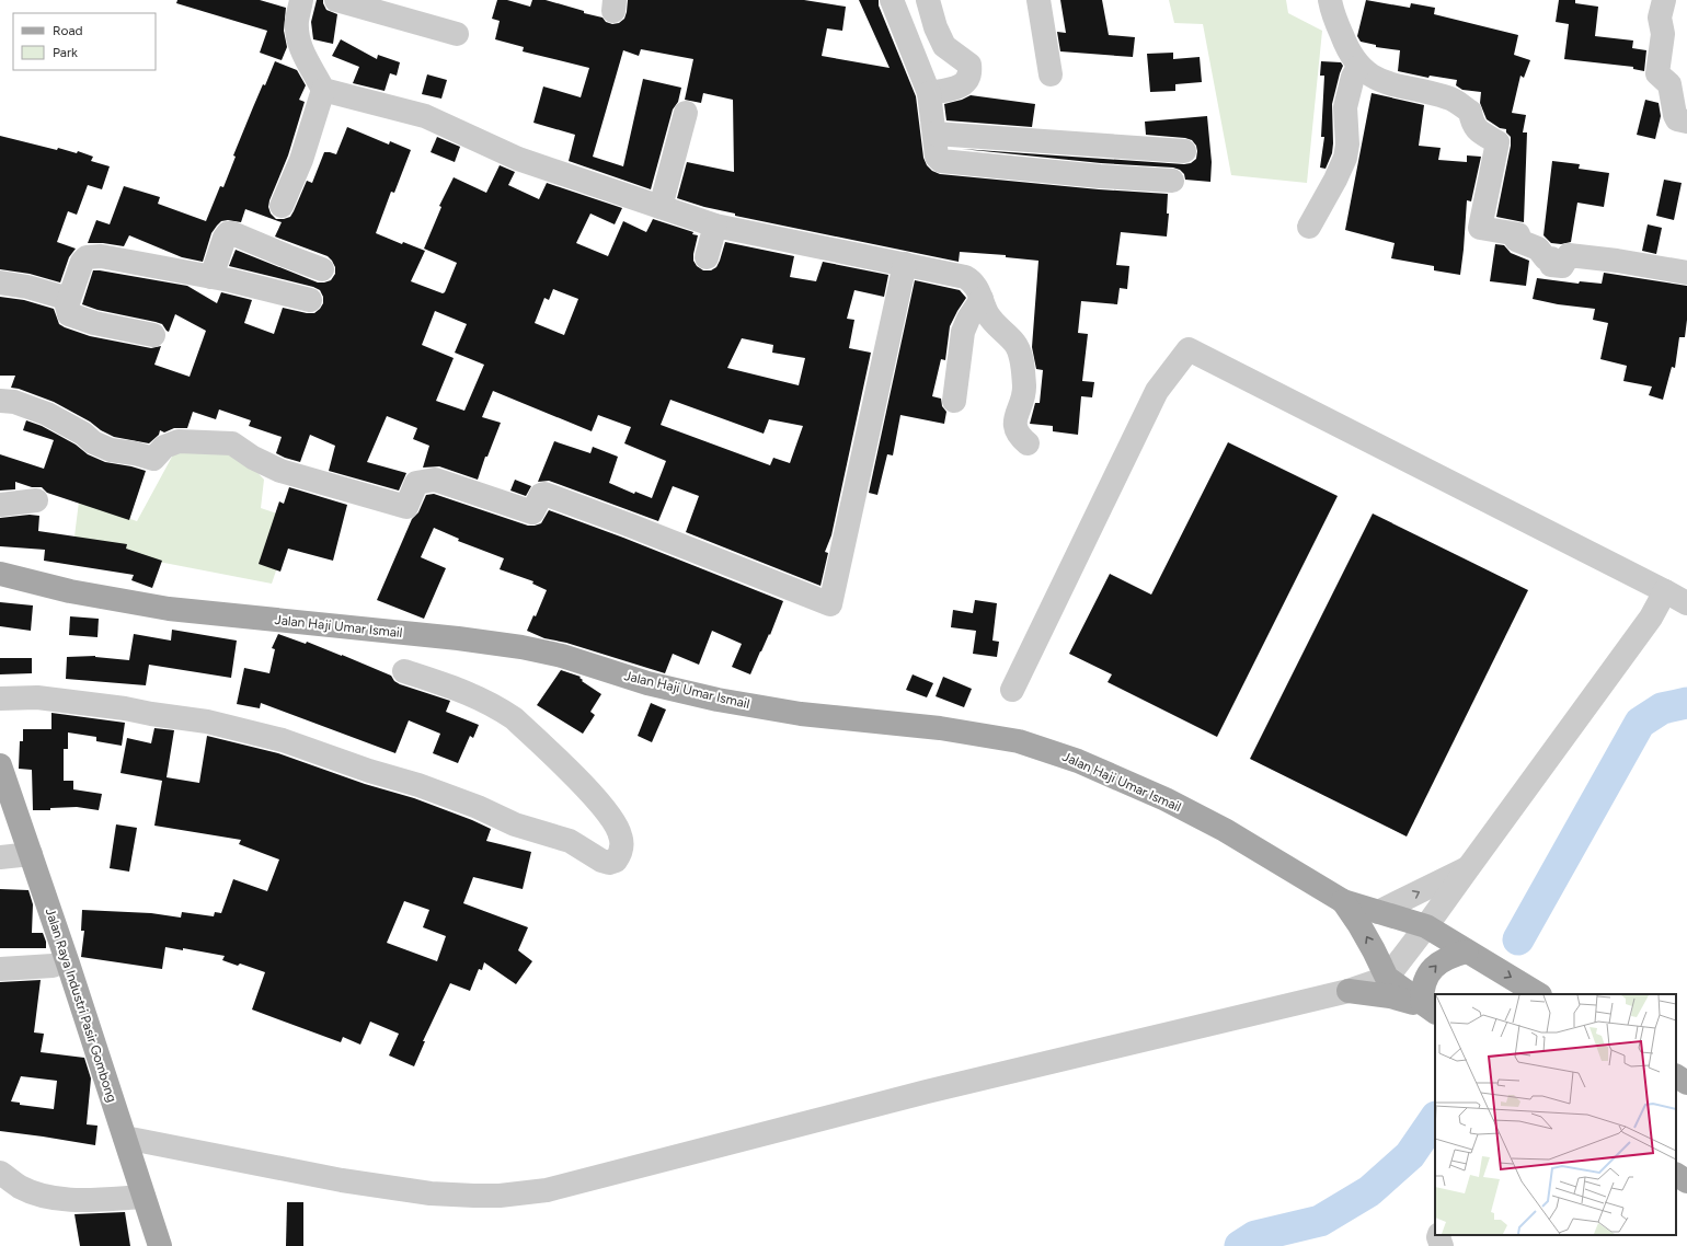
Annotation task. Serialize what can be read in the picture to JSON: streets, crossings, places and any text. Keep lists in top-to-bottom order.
{
  "streets": {
    "main road": ["Jalan Haji Umar Ismail", "Jalan Raya Industri Pasir Gombong"]
  },
  "legend": ["Road", "Park"]
}
